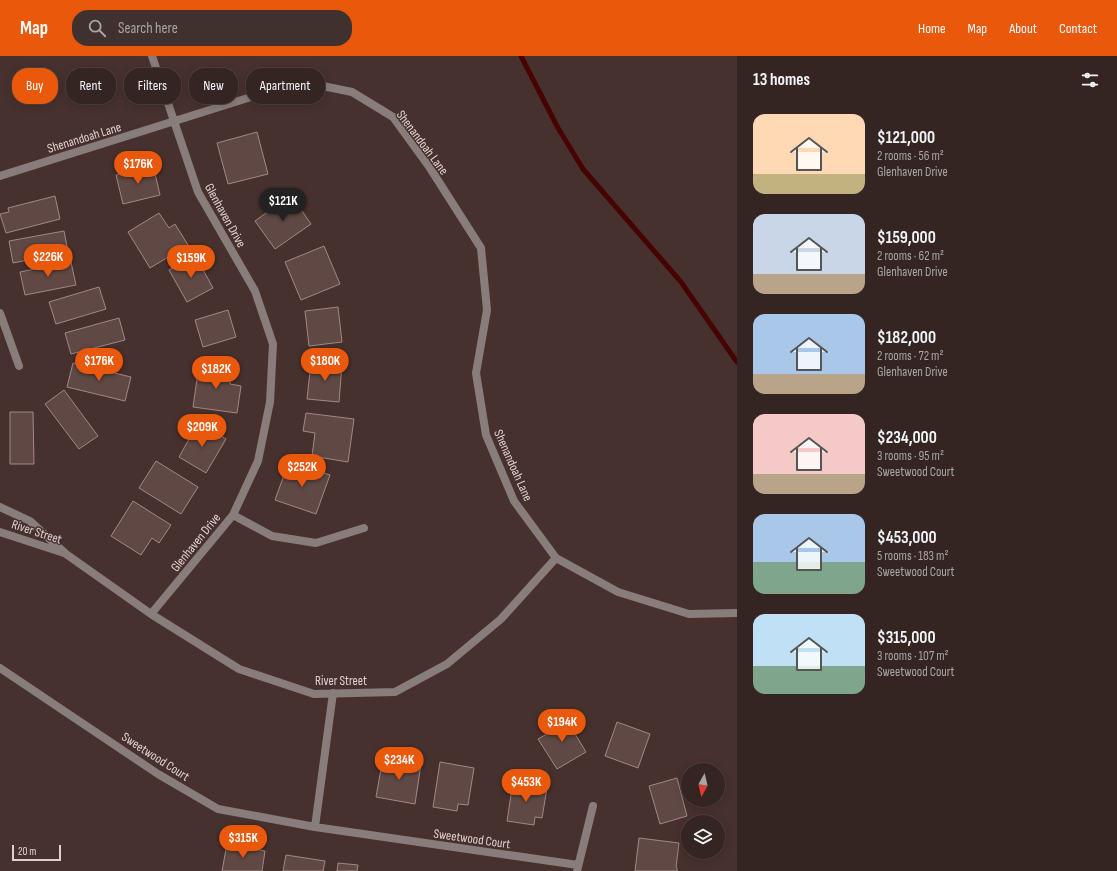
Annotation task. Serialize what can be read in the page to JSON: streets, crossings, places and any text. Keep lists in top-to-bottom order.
{
  "streets": {
    "street": [
      "Shenandoah Lane",
      "Glenhaven Drive",
      "River Street",
      "Sweetwood Court"
    ]
  },
  "crossings": [
    ["Shenandoah Lane", "Glenhaven Drive"],
    ["Shenandoah Lane", "River Street"],
    ["Glenhaven Drive", "River Street"]
  ],
  "scale_bar": "20 m",
  "north": "bottom",
  "page": {
    "header": "Map",
    "search": "Search here",
    "nav": [
      "Home",
      "Map",
      "About",
      "Contact"
    ],
    "heading": "13 homes",
    "chip": [
      "Buy",
      "Rent",
      "Filters",
      "New",
      "Apartment"
    ],
    "list": [
      {
        "name": "$121,000",
        "note": "2 rooms · 56 m² · Glenhaven Drive"
      },
      {
        "name": "$159,000",
        "note": "2 rooms · 62 m² · Glenhaven Drive"
      },
      {
        "name": "$182,000",
        "note": "2 rooms · 72 m² · Glenhaven Drive"
      },
      {
        "name": "$234,000",
        "note": "3 rooms · 95 m² · Sweetwood Court"
      },
      {
        "name": "$453,000",
        "note": "5 rooms · 183 m² · Sweetwood Court"
      },
      {
        "name": "$315,000",
        "note": "3 rooms · 107 m² · Sweetwood Court"
      }
    ],
    "price": [
      "$176K",
      "$121K",
      "$226K",
      "$159K",
      "$176K",
      "$180K",
      "$182K",
      "$209K",
      "$252K",
      "$194K",
      "$234K",
      "$453K",
      "$315K"
    ],
    "scale": "20 m"
  }
}
